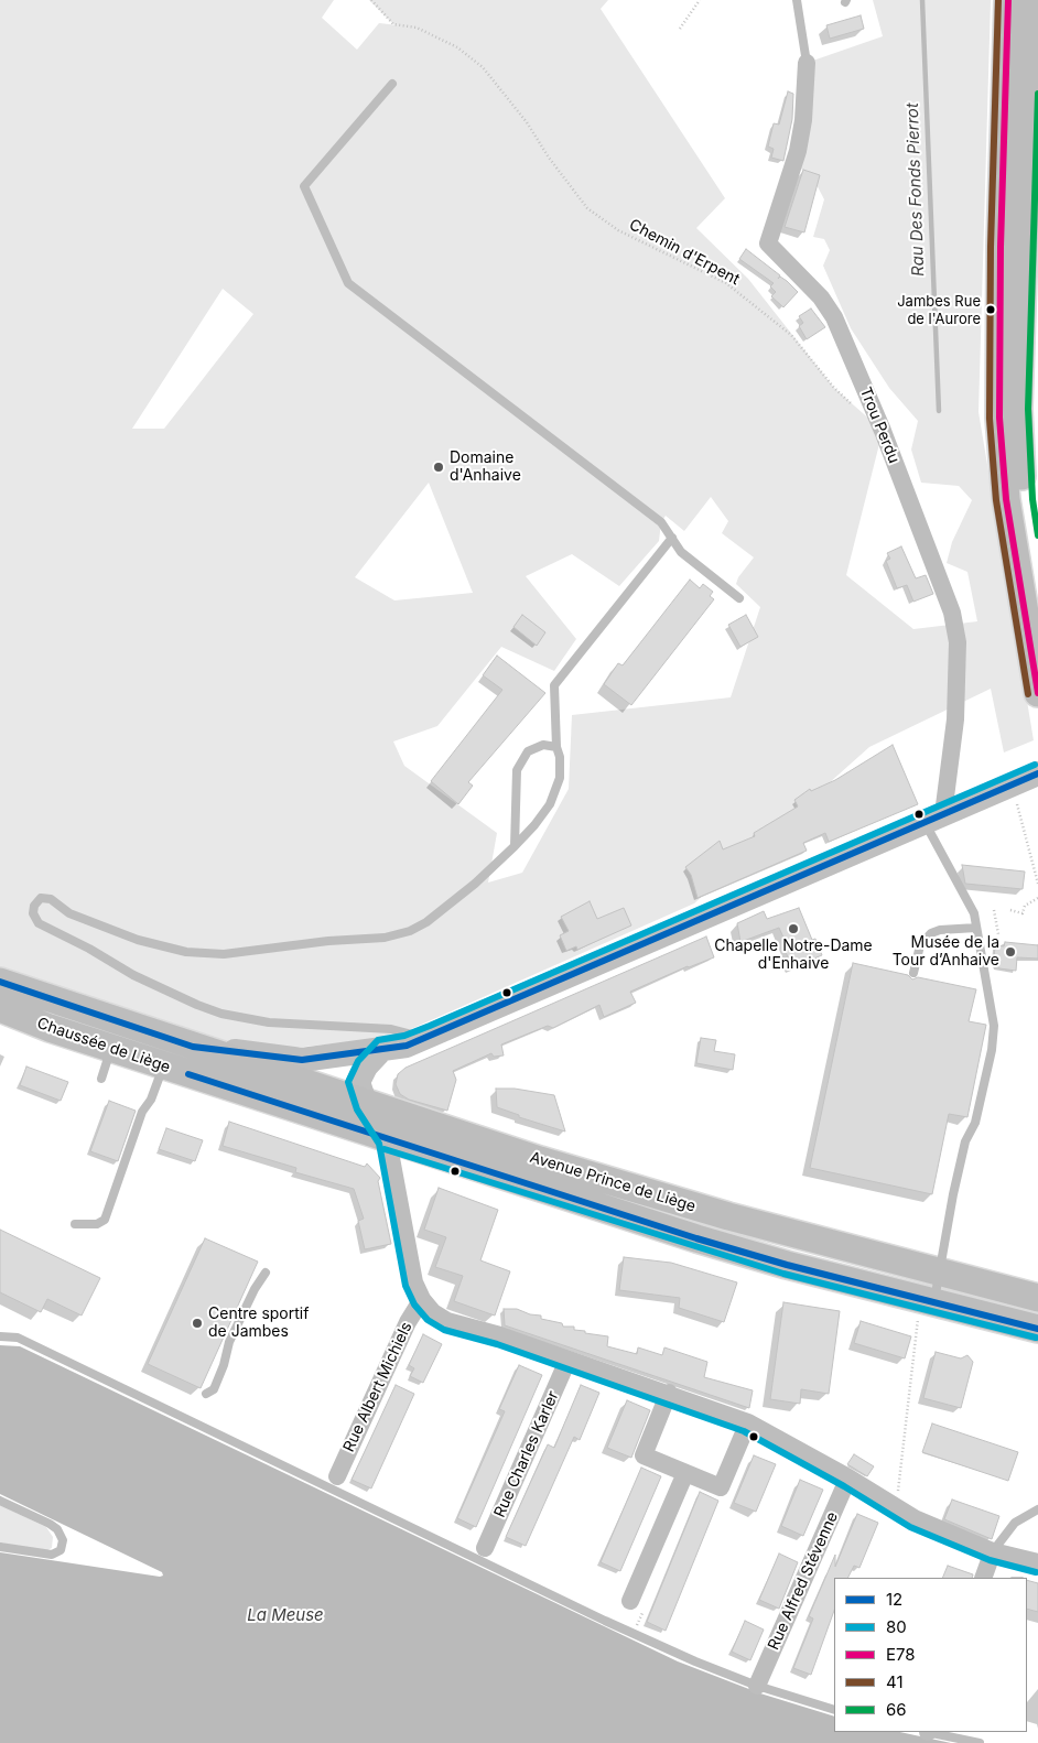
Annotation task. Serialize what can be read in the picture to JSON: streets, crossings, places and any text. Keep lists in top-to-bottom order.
{
  "streets": {
    "main road": ["Chaussée de Liège", "Avenue Prince de Liège"],
    "street": [
      "Trou Perdu",
      "Rue Albert Michiels",
      "Rue Charles Karler",
      "Rue Alfred Stévenne"
    ],
    "path": ["Chemin d'Erpent"]
  },
  "crossings": [
    ["Trou Perdu", "Chaussée de Liège"],
    ["Chaussée de Liège", "Avenue Prince de Liège"]
  ],
  "water": ["Rau Des Fonds Pierrot", "La Meuse"],
  "places": [
    "Jambes Rue de l'Aurore",
    "Domaine d'Anhaive",
    "Chapelle Notre-Dame d'Enhaive",
    "Musée de la Tour d’Anhaive",
    "Centre sportif de Jambes"
  ],
  "lines": [
    "transit line E78",
    "transit line 41",
    "transit line 66",
    "transit line 80",
    "transit line 12"
  ],
  "legend": [
    "12",
    "80",
    "E78",
    "41",
    "66"
  ]
}
